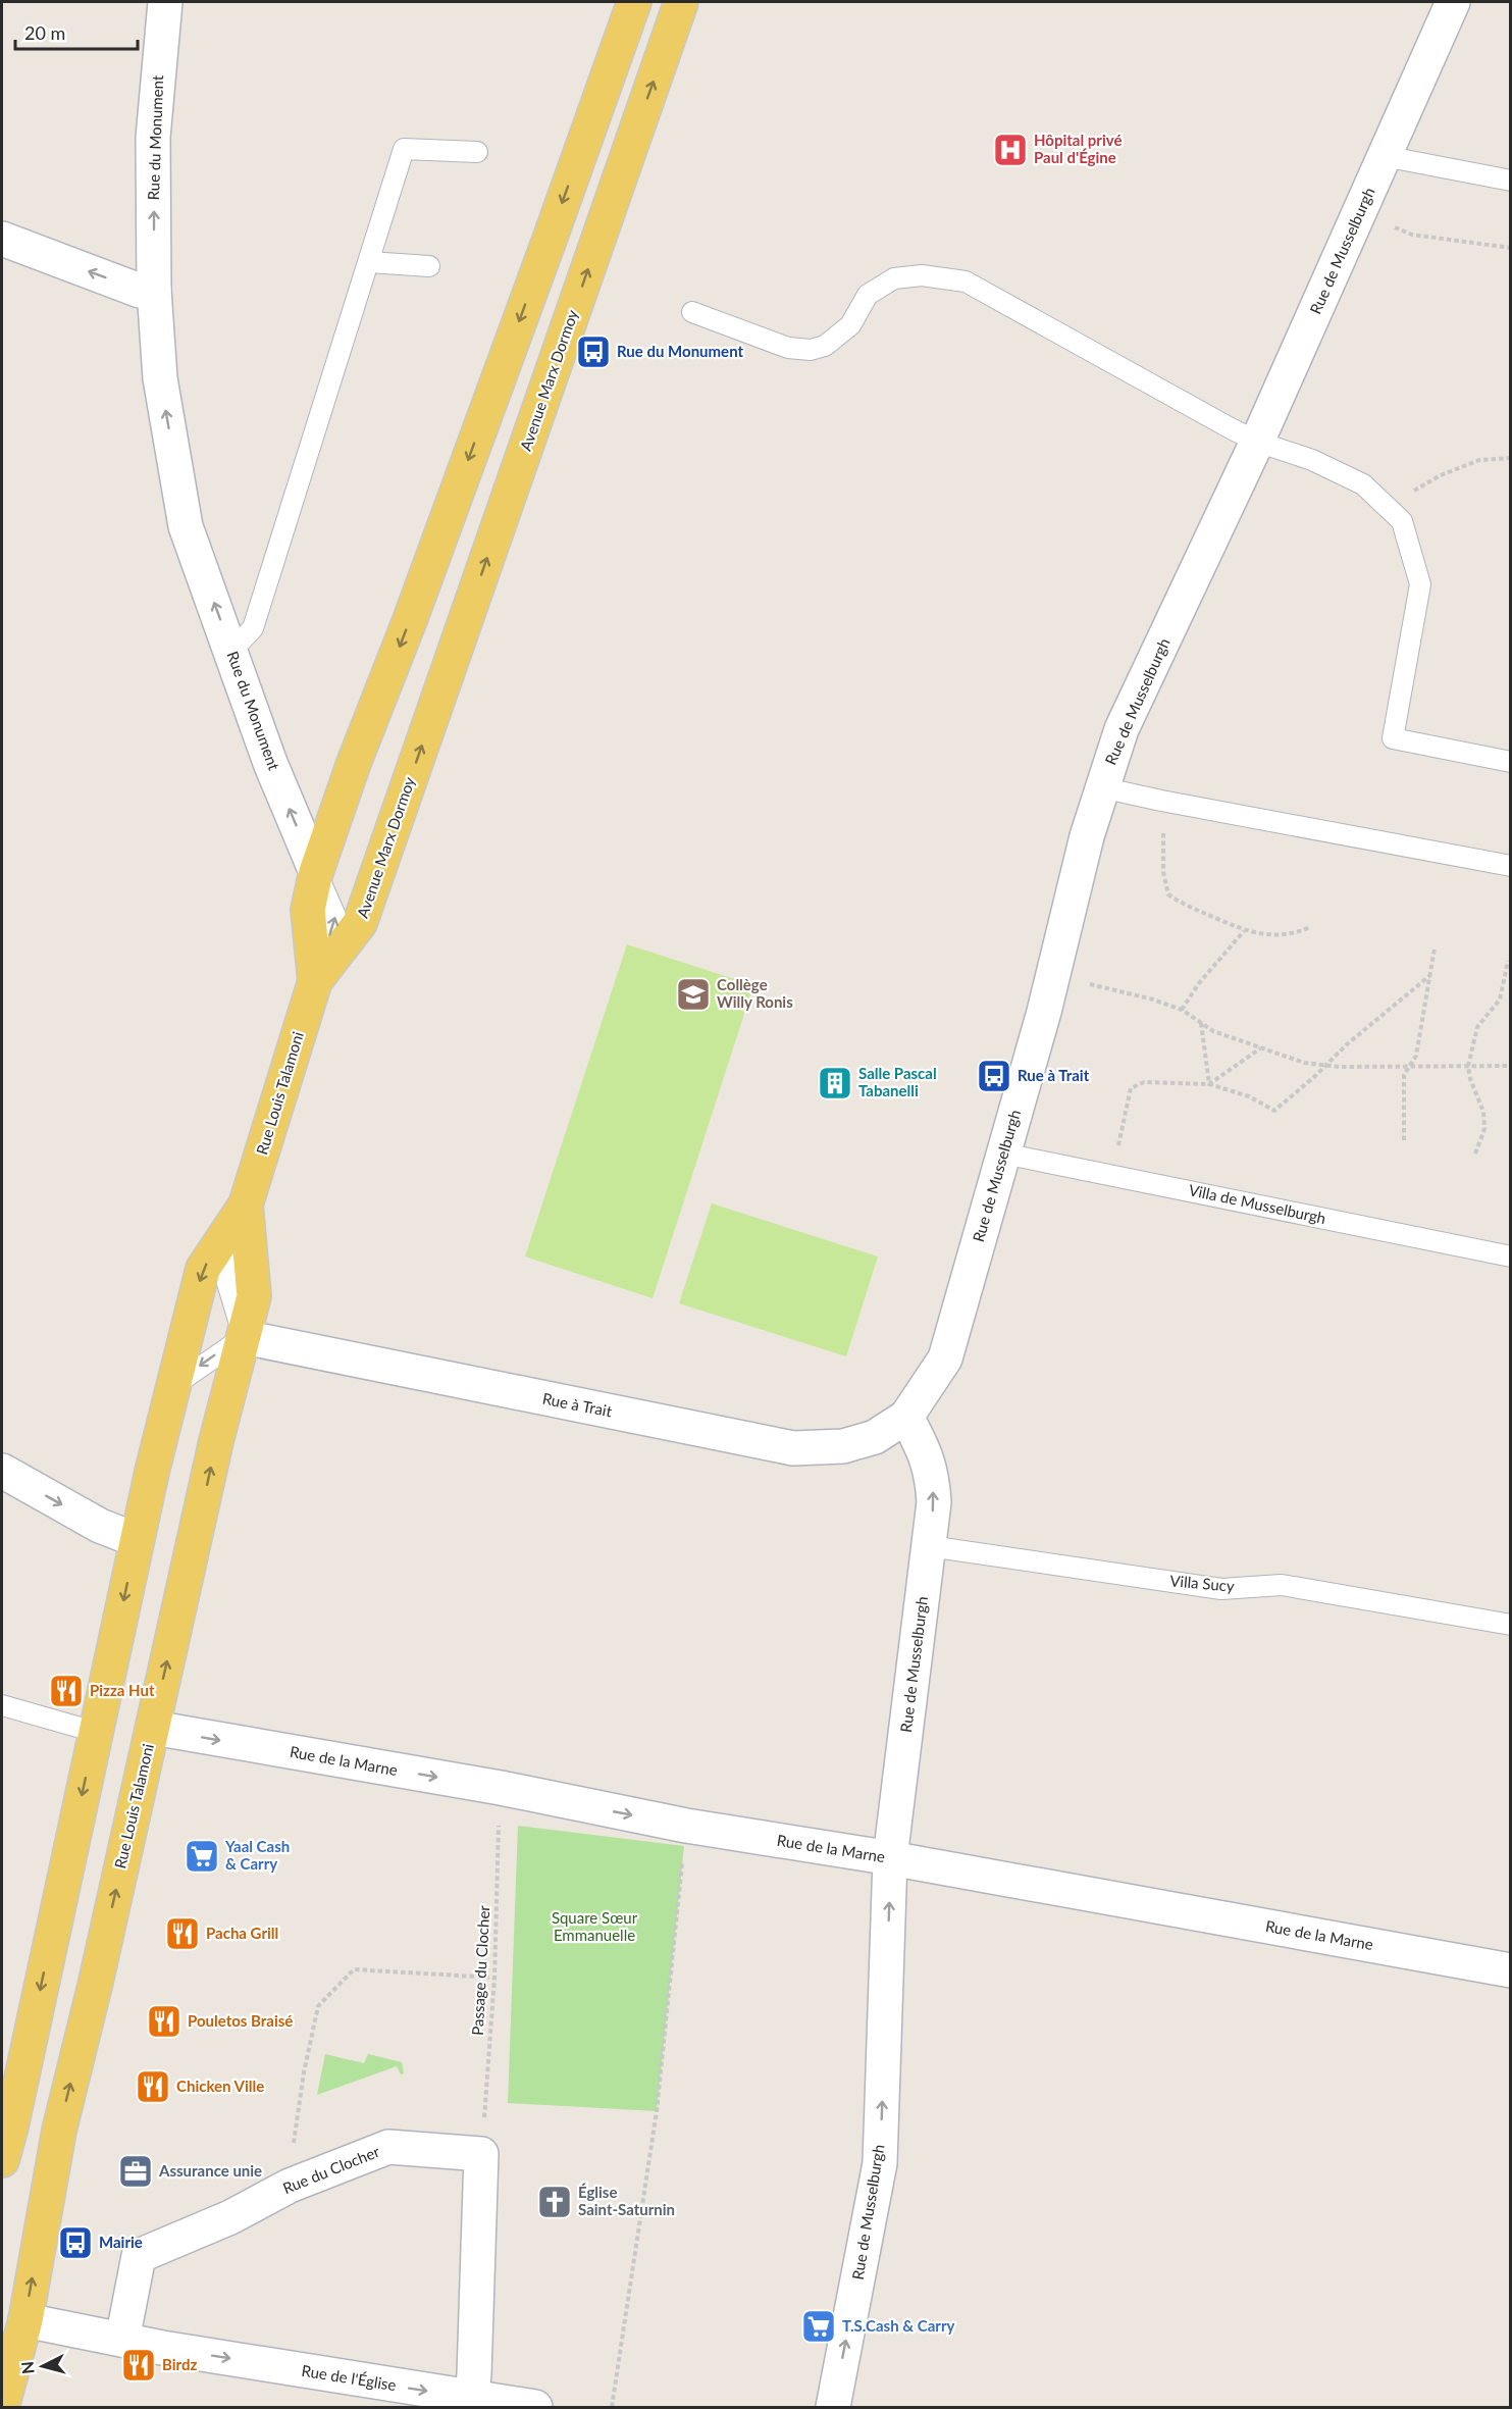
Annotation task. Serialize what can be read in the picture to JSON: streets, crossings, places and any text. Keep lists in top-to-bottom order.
{
  "streets": {
    "main road": ["Avenue Marx Dormoy", "Rue Louis Talamoni"],
    "street": [
      "Rue du Monument",
      "Rue de Musselburgh",
      "Rue à Trait",
      "Rue de la Marne",
      "Rue du Clocher",
      "Rue de l'Église"
    ],
    "lane": ["Villa de Musselburgh", "Villa Sucy"],
    "path": ["Passage du Clocher"]
  },
  "crossings": [
    ["Rue de Musselburgh", "Villa de Musselburgh"],
    ["Rue de Musselburgh", "Rue à Trait"],
    ["Rue de Musselburgh", "Villa Sucy"],
    ["Rue de Musselburgh", "Rue de la Marne"],
    ["Avenue Marx Dormoy", "Rue Louis Talamoni"],
    ["Rue Louis Talamoni", "Rue à Trait"],
    ["Rue Louis Talamoni", "Rue de la Marne"],
    ["Rue Louis Talamoni", "Rue de l'Église"],
    ["Rue de la Marne", "Passage du Clocher"],
    ["Passage du Clocher", "Rue du Clocher"],
    ["Rue du Clocher", "Rue de l'Église"]
  ],
  "one_way": ["Rue du Monument", "Rue de la Marne", "Rue de l'Église"],
  "parks": ["Square Sœur Emmanuelle"],
  "places": {
    "hospital": ["Hôpital privé Paul d'Égine"],
    "bus stop": ["Rue du Monument", "Rue à Trait", "Mairie"],
    "school or university": ["Collège Willy Ronis"],
    "building": ["Salle Pascal Tabanelli"],
    "restaurant": [
      "Pizza Hut",
      "Pacha Grill",
      "Pouletos Braisé",
      "Chicken Ville",
      "Birdz"
    ],
    "supermarket": ["Yaal Cash & Carry", "T.S.Cash & Carry"],
    "office": ["Assurance unie"],
    "church": ["Église Saint-Saturnin"]
  },
  "scale_bar": "20 m",
  "north": "left"
}
